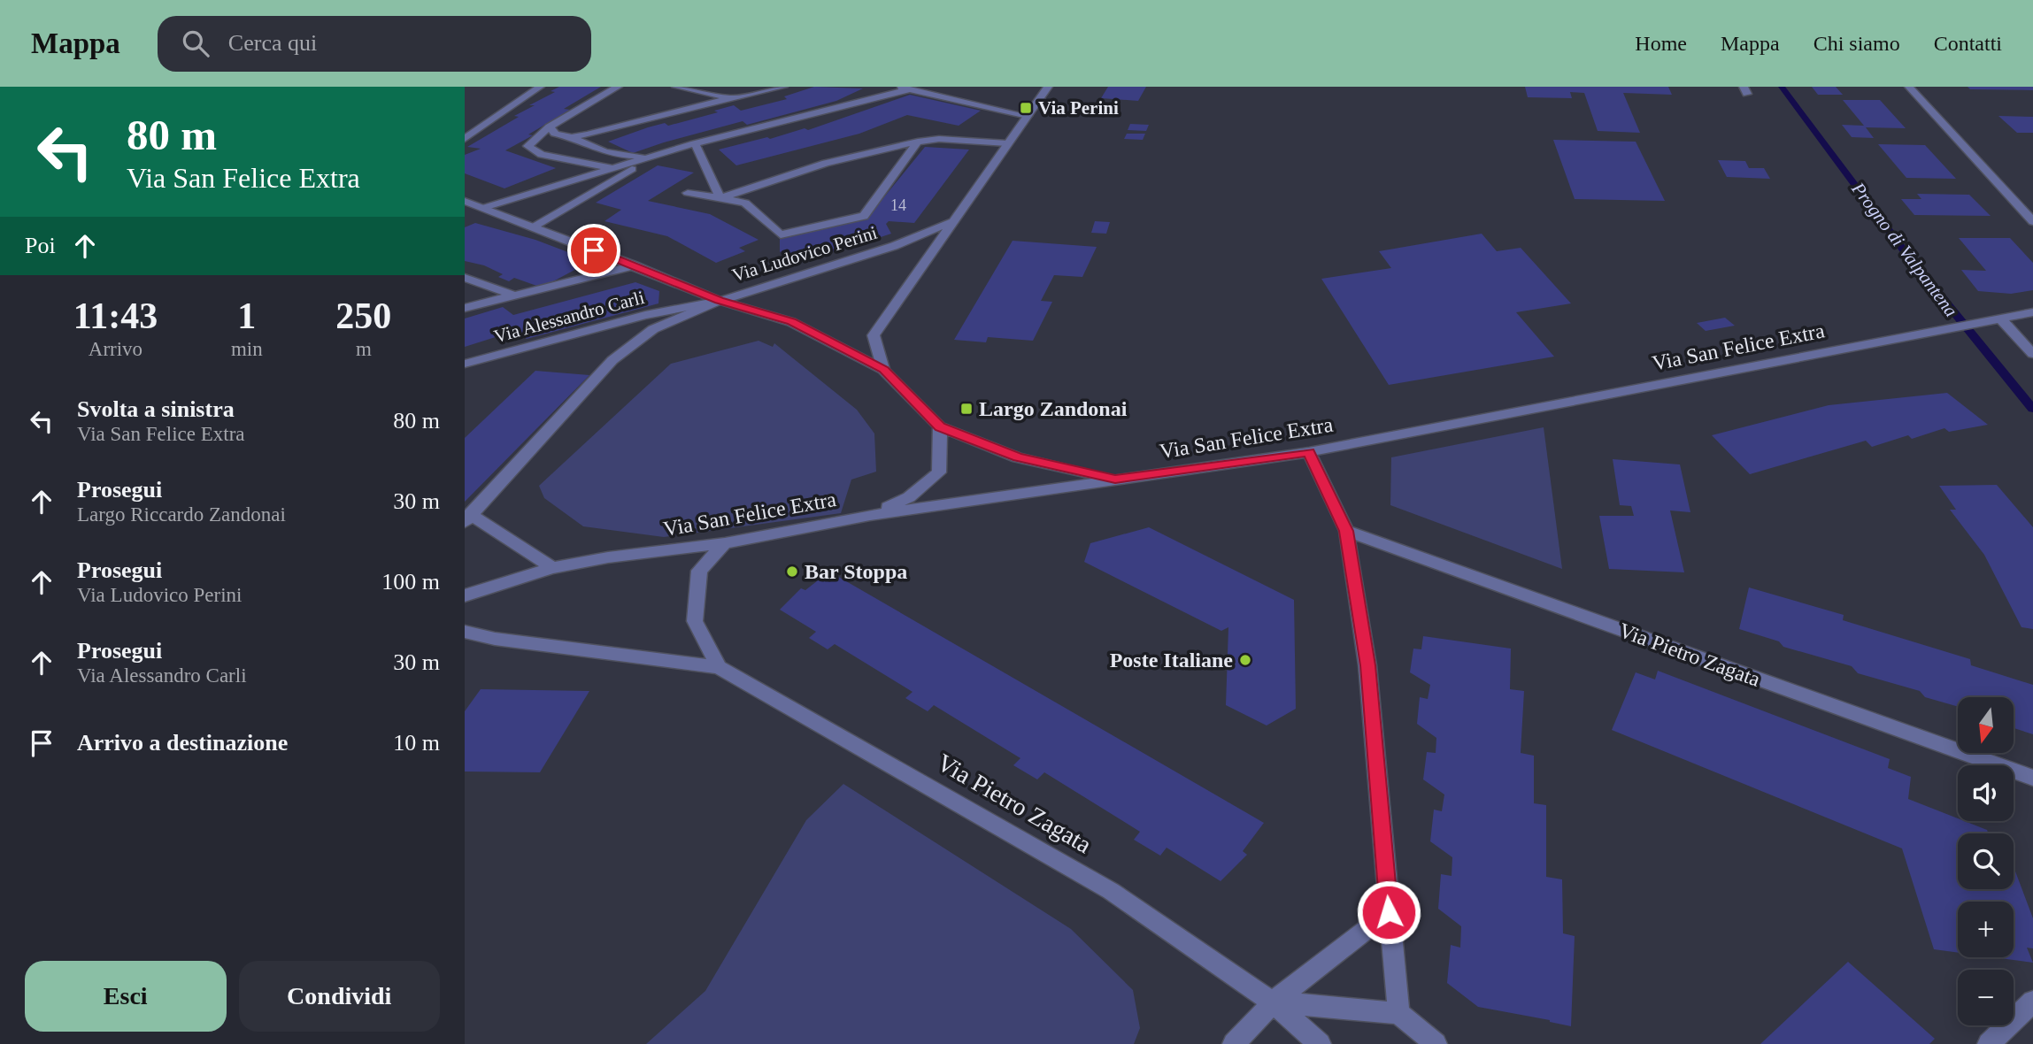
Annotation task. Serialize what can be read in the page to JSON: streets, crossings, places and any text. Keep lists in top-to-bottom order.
{
  "streets": {
    "street": [
      "Via Ludovico Perini",
      "Via Alessandro Carli",
      "Via San Felice Extra",
      "Via Pietro Zagata"
    ]
  },
  "crossings": [
    ["Via Ludovico Perini", "Via Alessandro Carli"]
  ],
  "water": ["Progno di Valpantena"],
  "places": {
    "transit": ["Via Perini", "Largo Zandonai"],
    "other": ["Bar Stoppa", "Poste Italiane"]
  },
  "house_numbers": ["14"],
  "north": "bottom",
  "page": {
    "header": "Mappa",
    "search": "Cerca qui",
    "nav": [
      "Home",
      "Mappa",
      "Chi siamo",
      "Contatti"
    ],
    "turn": ["80 m", "Via San Felice Extra"],
    "then": "Poi",
    "eta": [
      "11:43",
      "Arrivo",
      "1",
      "min",
      "250",
      "m"
    ],
    "list": [
      {
        "name": "Svolta a sinistra",
        "note": "Via San Felice Extra",
        "value": "80 m"
      },
      {
        "name": "Prosegui",
        "note": "Largo Riccardo Zandonai",
        "value": "30 m"
      },
      {
        "name": "Prosegui",
        "note": "Via Ludovico Perini",
        "value": "100 m"
      },
      {
        "name": "Prosegui",
        "note": "Via Alessandro Carli",
        "value": "30 m"
      },
      {
        "name": "Arrivo a destinazione",
        "value": "10 m"
      }
    ],
    "map_buttons": ["+", "−"],
    "buttons": ["Esci", "Condividi"]
  }
}
